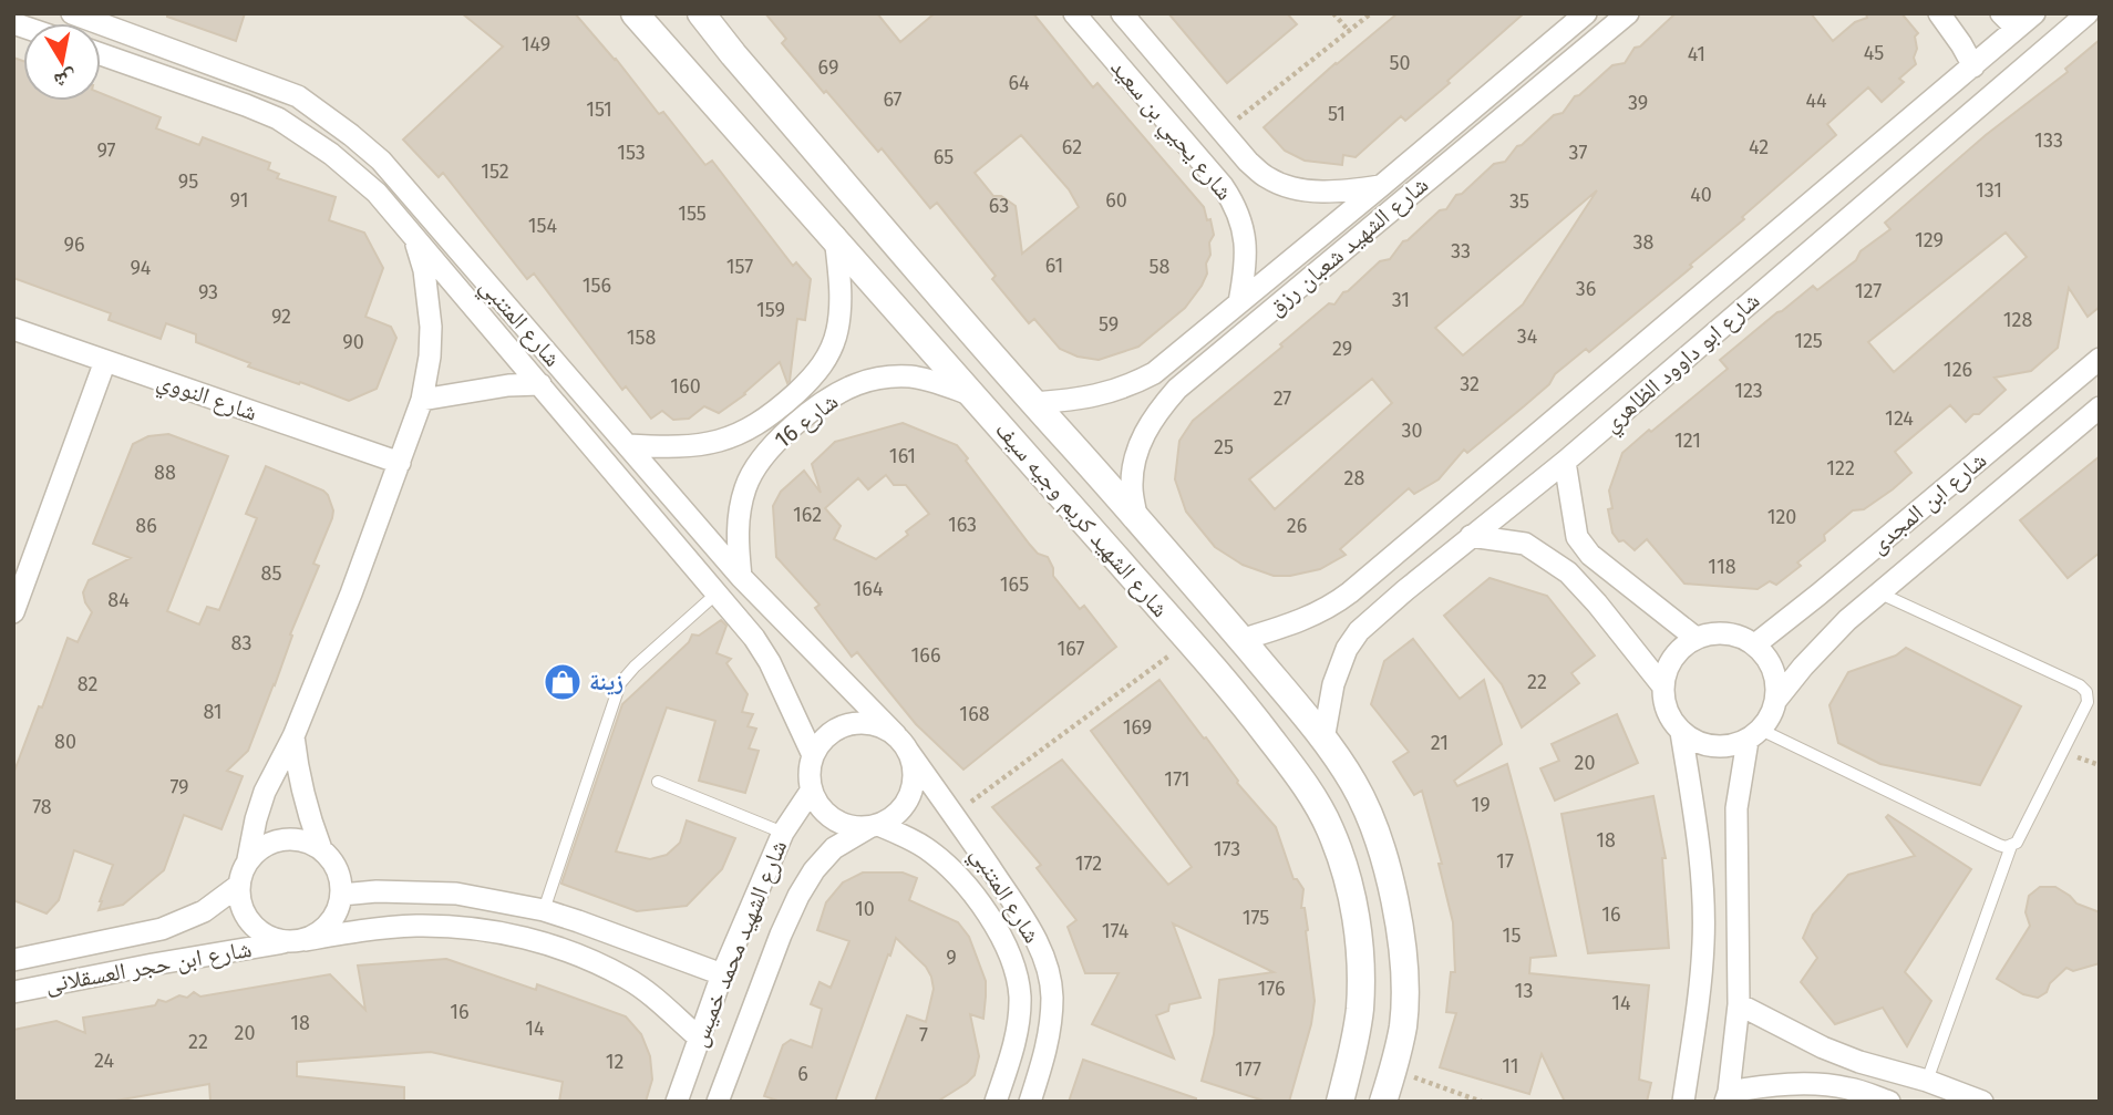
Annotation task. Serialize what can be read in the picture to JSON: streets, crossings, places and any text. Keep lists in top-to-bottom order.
{
  "streets": {
    "street": [
      "شارع يحيي بن سعيد",
      "شارع الشهيد شعبان رزق",
      "شارع المتنبي",
      "شارع ابو داوود الظاهري",
      "شارع النووي",
      "شارع 16",
      "شارع ابن المجدى",
      "شارع الشهيد كريم وجيه سيف",
      "شارع الشهيد محمد خميس",
      "شارع ابن حجر العسقلانى"
    ]
  },
  "crossings": [
    ["شارع يحيي بن سعيد", "شارع الشهيد شعبان رزق"],
    ["شارع الشهيد شعبان رزق", "شارع الشهيد كريم وجيه سيف"],
    ["شارع المتنبي", "شارع 16"],
    ["شارع المتنبي", "شارع الشهيد محمد خميس"],
    ["شارع ابو داوود الظاهري", "شارع الشهيد كريم وجيه سيف"],
    ["شارع 16", "شارع الشهيد كريم وجيه سيف"],
    ["شارع الشهيد محمد خميس", "شارع ابن حجر العسقلانى"]
  ],
  "places": {
    "shop": ["زينة"]
  },
  "house_numbers": [
    "149",
    "45",
    "41",
    "50",
    "69",
    "64",
    "67",
    "44",
    "39",
    "151",
    "51",
    "133",
    "62",
    "42",
    "97",
    "153",
    "37",
    "65",
    "152",
    "95",
    "131",
    "40",
    "91",
    "60",
    "35",
    "63",
    "155",
    "154",
    "129",
    "38",
    "96",
    "33",
    "61",
    "157",
    "58",
    "94",
    "156",
    "36",
    "127",
    "93",
    "31",
    "159",
    "92",
    "128",
    "59",
    "34",
    "158",
    "125",
    "90",
    "29",
    "126",
    "32",
    "160",
    "123",
    "27",
    "124",
    "30",
    "121",
    "25",
    "161",
    "122",
    "88",
    "28",
    "162",
    "120",
    "163",
    "86",
    "26",
    "118",
    "85",
    "165",
    "164",
    "84",
    "83",
    "167",
    "166",
    "22",
    "82",
    "81",
    "168",
    "169",
    "80",
    "21",
    "20",
    "171",
    "79",
    "19",
    "78",
    "18",
    "173",
    "17",
    "172",
    "10",
    "16",
    "175",
    "174",
    "15",
    "9",
    "176",
    "13",
    "14",
    "16",
    "18",
    "14",
    "20",
    "7",
    "22",
    "24",
    "12",
    "11",
    "177",
    "6"
  ],
  "north": "bottom"
}
